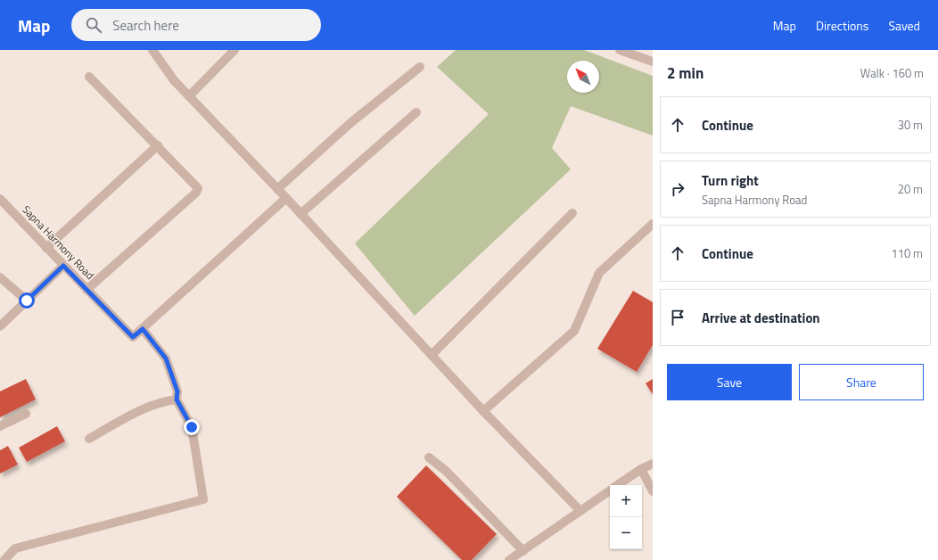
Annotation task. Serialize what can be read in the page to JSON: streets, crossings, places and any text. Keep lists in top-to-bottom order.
{
  "streets": {
    "street": ["Sapna Harmony Road"]
  },
  "north": "top left",
  "page": {
    "header": "Map",
    "search": "Search here",
    "nav": ["Map", "Directions", "Saved"],
    "heading": ["2 min", "Walk · 160 m"],
    "list": [
      ["Continue", "30 m"],
      ["Turn right", "Sapna Harmony Road", "20 m"],
      ["Continue", "110 m"],
      "Arrive at destination"
    ],
    "buttons": ["Save", "Share"],
    "map_buttons": ["+", "−"]
  }
}
